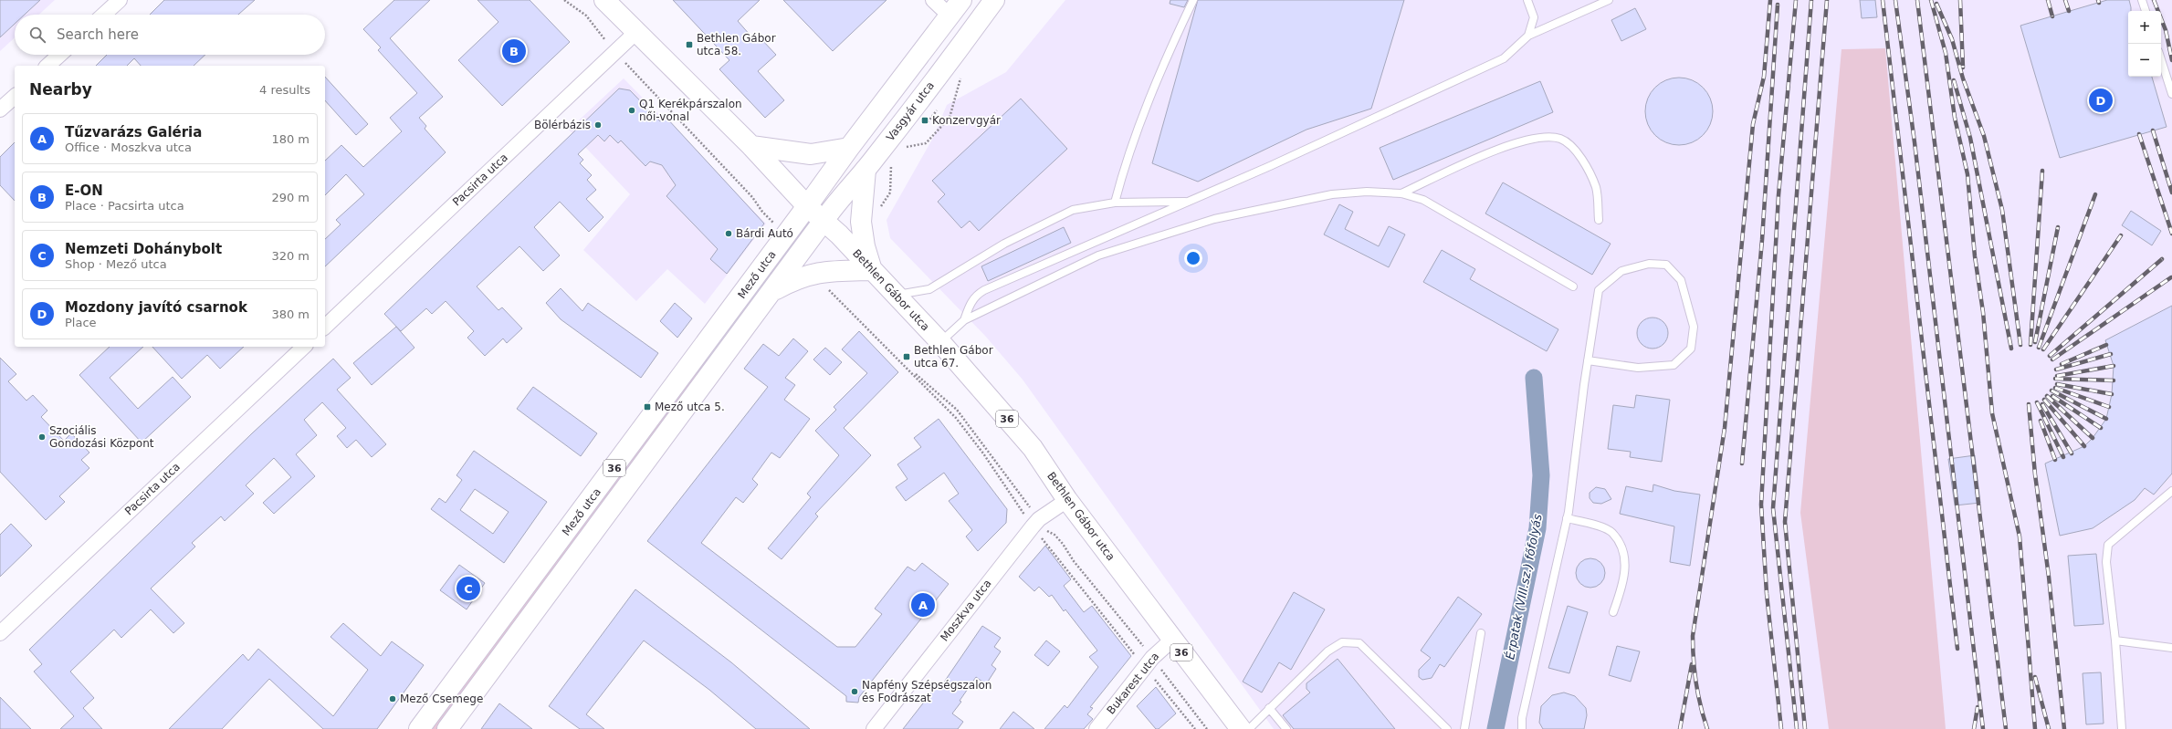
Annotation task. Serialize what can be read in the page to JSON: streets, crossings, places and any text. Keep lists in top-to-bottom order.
{
  "streets": {
    "main road": [
      "Vasgyár utca",
      "Mező utca",
      "Bethlen Gábor utca",
      "36"
    ],
    "street": ["Pacsirta utca", "Moszkva utca", "Bukarest utca"]
  },
  "crossings": [
    ["Vasgyár utca", "Mező utca"],
    ["Vasgyár utca", "Bethlen Gábor utca"],
    ["Pacsirta utca", "Bethlen Gábor utca"],
    ["Mező utca", "Bethlen Gábor utca"],
    ["Mező utca", "36"],
    ["Bethlen Gábor utca", "36"],
    ["Bethlen Gábor utca", "Moszkva utca"],
    ["Bethlen Gábor utca", "Bukarest utca"]
  ],
  "water": ["Érpatak (VIII.sz.) főfolyás"],
  "places": {
    "transit": [
      "Bethlen Gábor utca 58.",
      "Konzervgyár",
      "Bethlen Gábor utca 67.",
      "Mező utca 5."
    ],
    "other": [
      "Q1 Kerékpárszalon női-vonal",
      "Bölérbázis",
      "Bárdi Autó",
      "Szociális Gondozási Központ",
      "Napfény Szépségszalon és Fodrászat",
      "Mező Csemege"
    ]
  },
  "page": {
    "map_buttons": ["+", "−"],
    "search": "Search here",
    "pins": [
      "B",
      "D",
      "C",
      "A"
    ],
    "heading": ["Nearby", "4 results"],
    "list": [
      {
        "mark": "A",
        "name": "Tűzvarázs Galéria",
        "note": "Office · Moszkva utca",
        "value": "180 m"
      },
      {
        "mark": "B",
        "name": "E-ON",
        "note": "Place · Pacsirta utca",
        "value": "290 m"
      },
      {
        "mark": "C",
        "name": "Nemzeti Dohánybolt",
        "note": "Shop · Mező utca",
        "value": "320 m"
      },
      {
        "mark": "D",
        "name": "Mozdony javító csarnok",
        "note": "Place",
        "value": "380 m"
      }
    ]
  }
}
